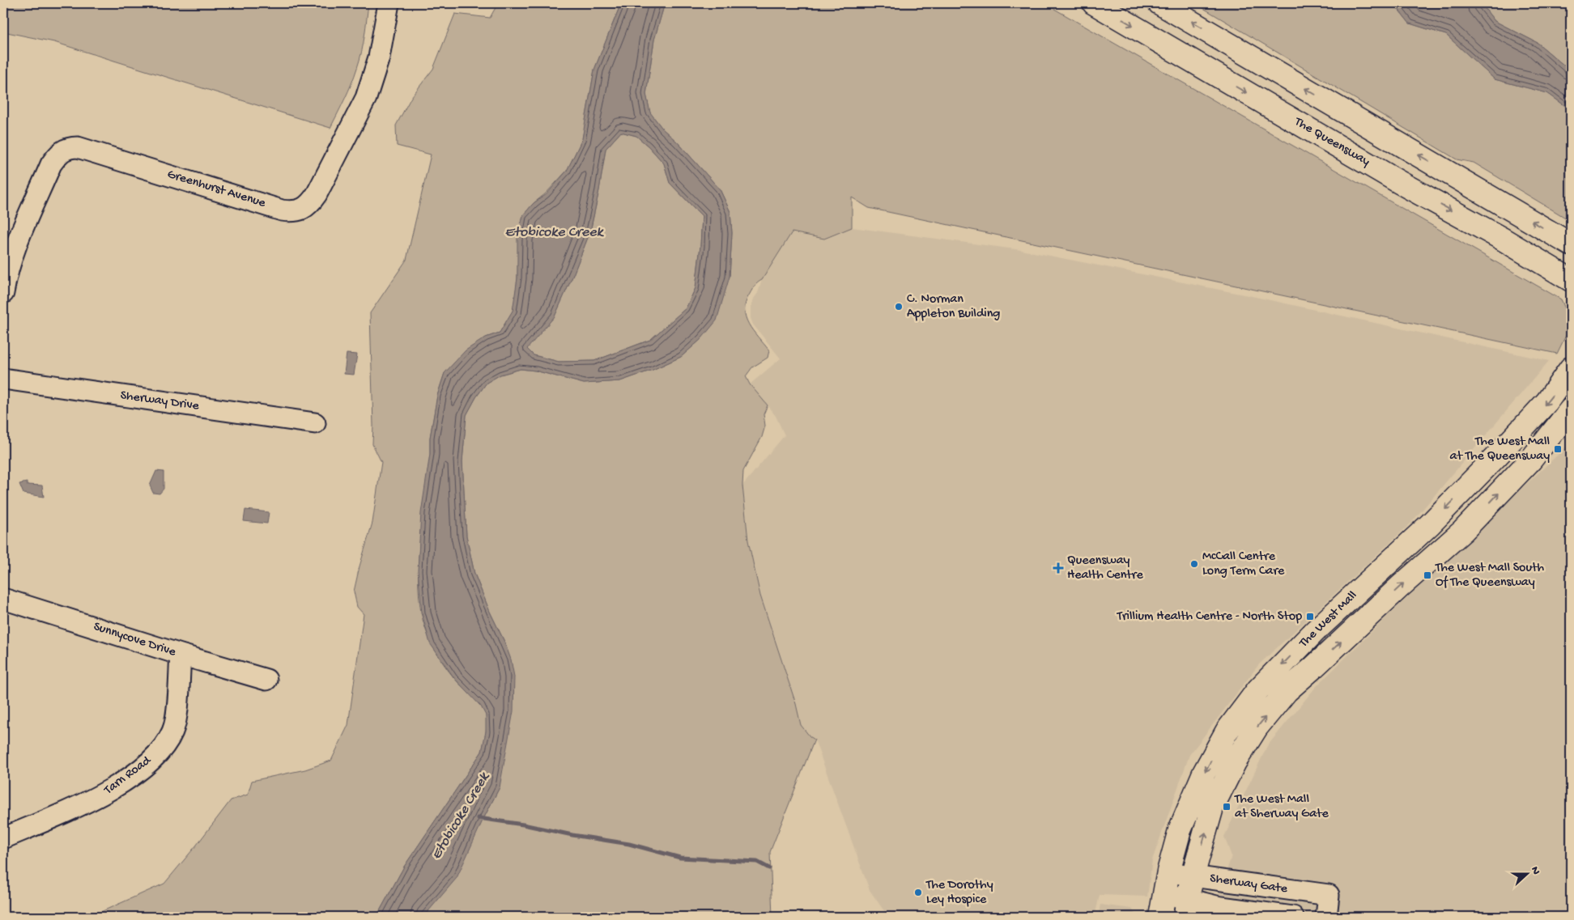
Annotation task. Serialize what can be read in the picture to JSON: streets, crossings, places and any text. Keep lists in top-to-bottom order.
{
  "streets": {
    "main road": ["The Queensway", "The West Mall"],
    "street": [
      "Greenhurst Avenue",
      "Sherway Drive",
      "Sunnycove Drive",
      "Tarn Road",
      "Sherway Gate"
    ]
  },
  "crossings": [
    ["The West Mall", "Sherway Gate"],
    ["Sunnycove Drive", "Tarn Road"]
  ],
  "water": ["Etobicoke Creek"],
  "places": {
    "other": ["C. Norman Appleton Building", "McCall Centre Long Term Care", "The Dorothy Ley Hospice"],
    "transit": [
      "The West Mall at The Queensway",
      "The West Mall South Of The Queensway",
      "Trillium Health Centre - North Stop",
      "The West Mall at Sherway Gate"
    ],
    "health": ["Queensway Health Centre"]
  },
  "north": "right"
}
